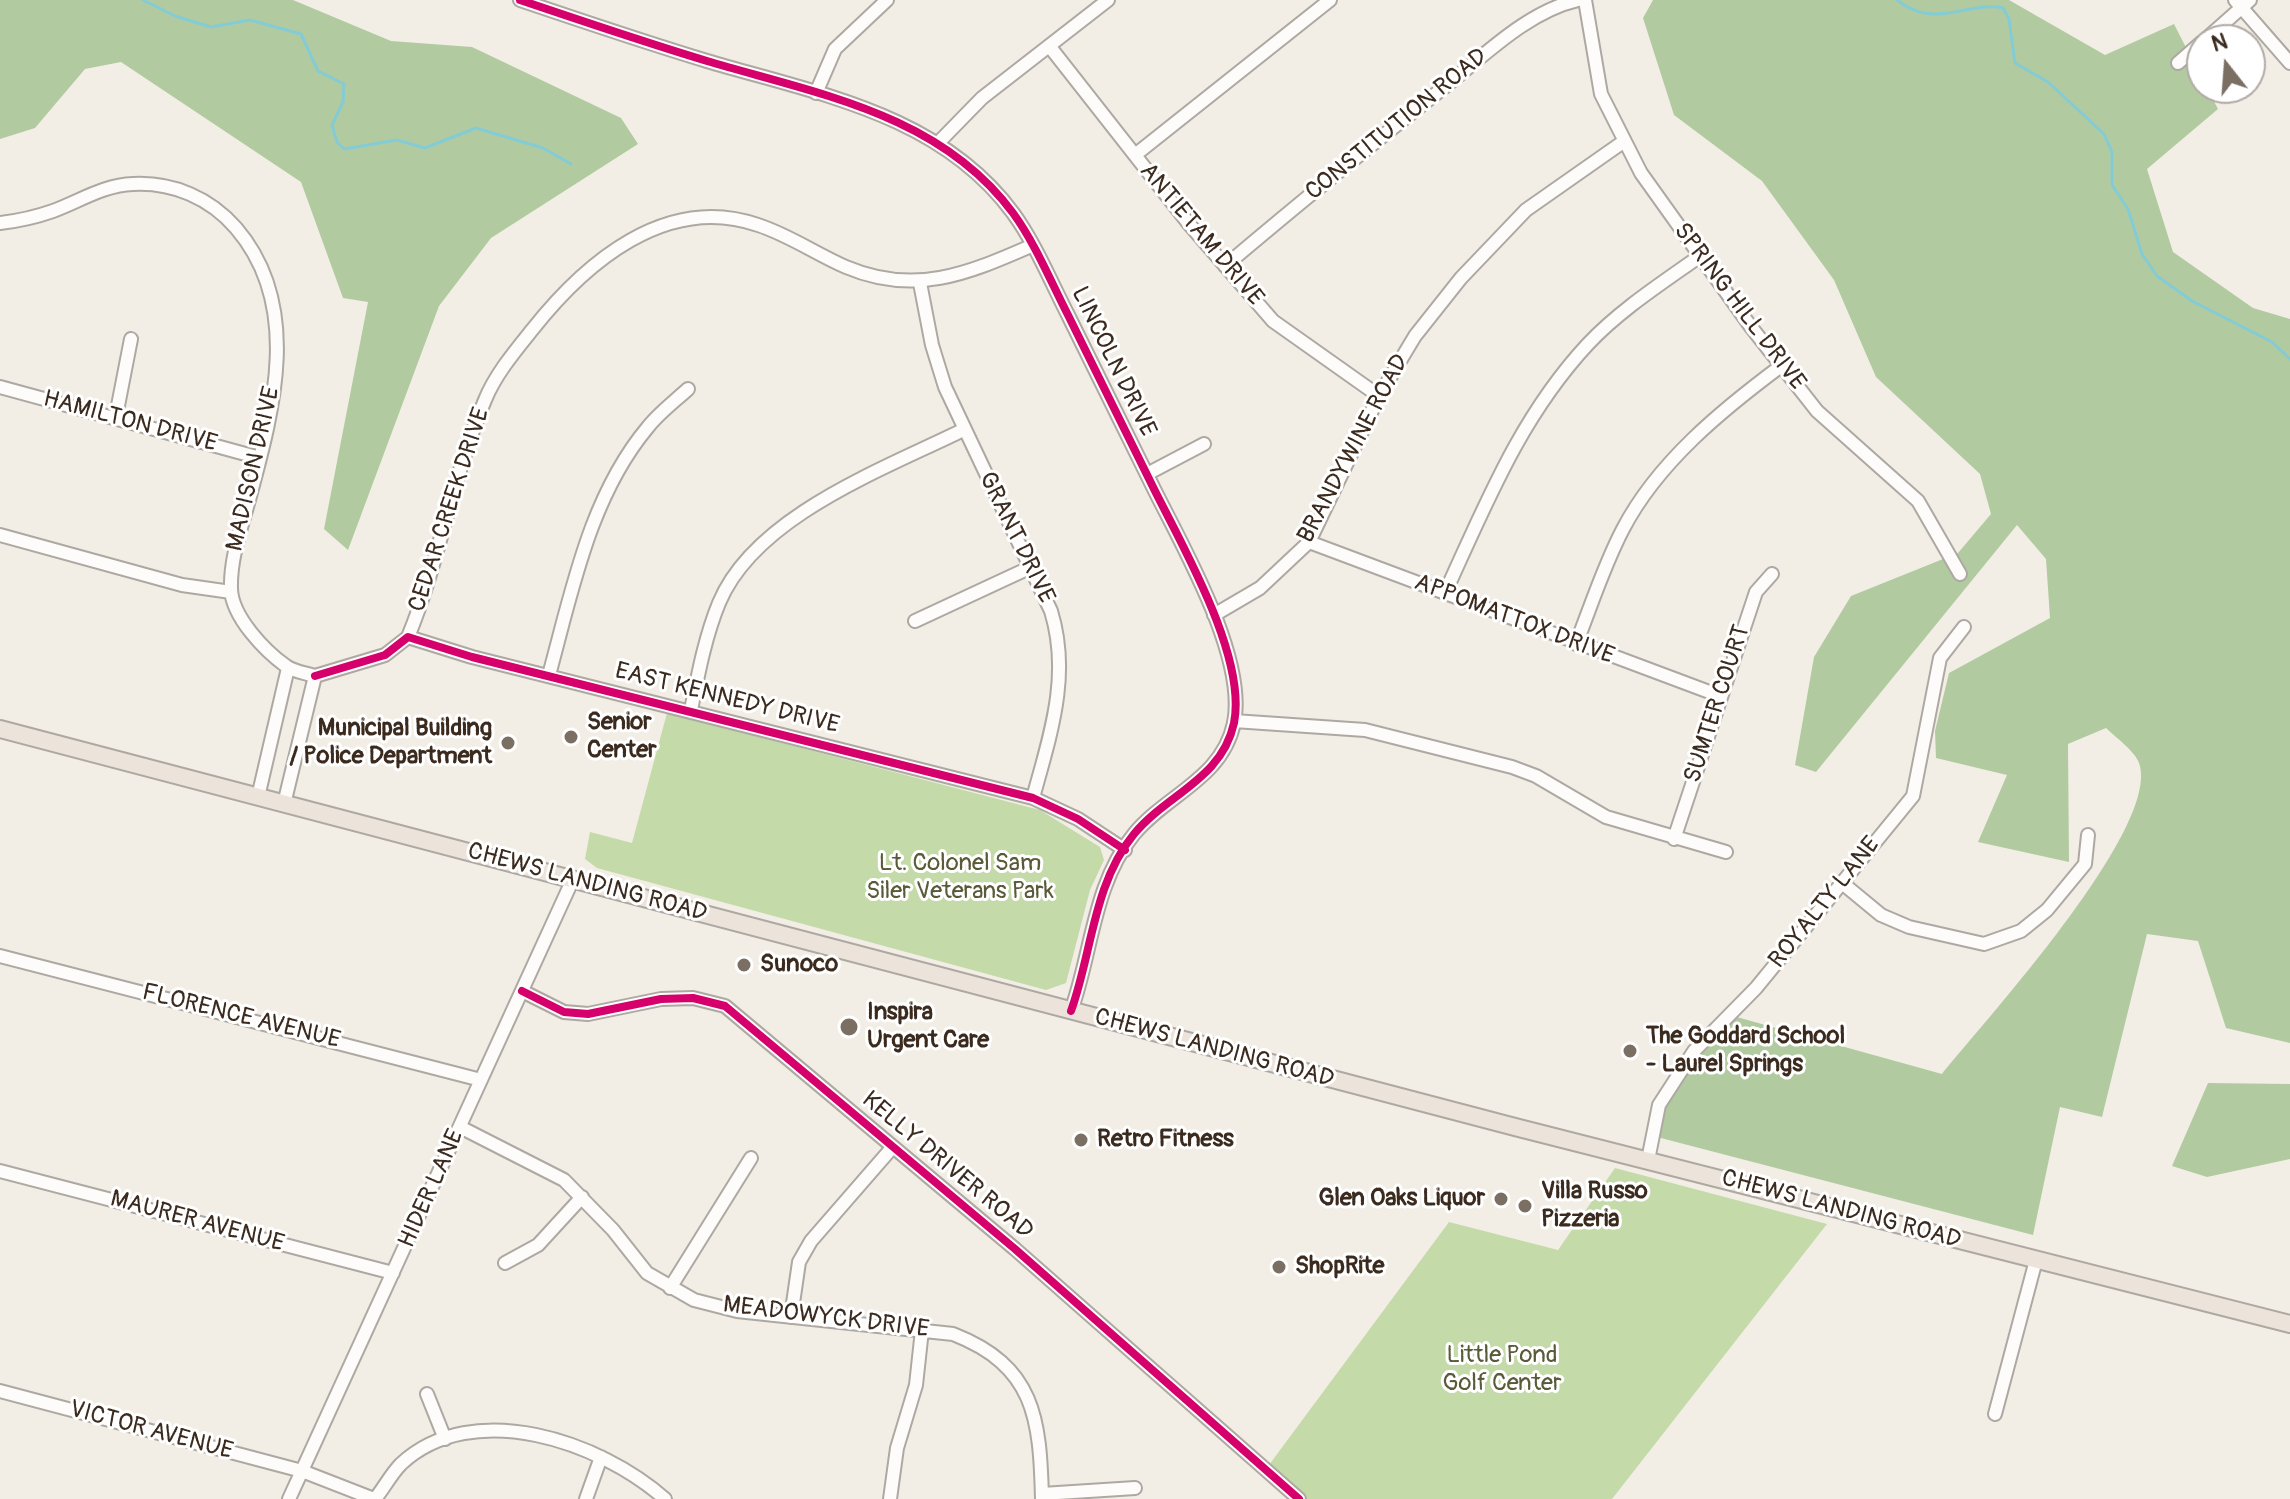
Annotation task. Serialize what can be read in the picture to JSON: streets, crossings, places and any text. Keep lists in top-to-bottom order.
{
  "streets": {
    "main road": ["CHEWS LANDING ROAD"],
    "street": [
      "CONSTITUTION ROAD",
      "ANTIETAM DRIVE",
      "SPRING HILL DRIVE",
      "LINCOLN DRIVE",
      "HAMILTON DRIVE",
      "BRANDYWINE ROAD",
      "MADISON DRIVE",
      "CEDAR CREEK DRIVE",
      "GRANT DRIVE",
      "APPOMATTOX DRIVE",
      "EAST KENNEDY DRIVE",
      "SUMTER COURT",
      "ROYALTY LANE",
      "FLORENCE AVENUE",
      "KELLY DRIVER ROAD",
      "HIDER LANE",
      "MAURER AVENUE",
      "MEADOWYCK DRIVE",
      "VICTOR AVENUE"
    ]
  },
  "crossings": [
    ["CONSTITUTION ROAD", "ANTIETAM DRIVE"],
    ["ANTIETAM DRIVE", "BRANDYWINE ROAD"],
    ["SPRING HILL DRIVE", "BRANDYWINE ROAD"],
    ["LINCOLN DRIVE", "BRANDYWINE ROAD"],
    ["LINCOLN DRIVE", "CEDAR CREEK DRIVE"],
    ["LINCOLN DRIVE", "EAST KENNEDY DRIVE"],
    ["LINCOLN DRIVE", "CHEWS LANDING ROAD"],
    ["HAMILTON DRIVE", "MADISON DRIVE"],
    ["BRANDYWINE ROAD", "APPOMATTOX DRIVE"],
    ["CEDAR CREEK DRIVE", "GRANT DRIVE"],
    ["CEDAR CREEK DRIVE", "EAST KENNEDY DRIVE"],
    ["GRANT DRIVE", "EAST KENNEDY DRIVE"],
    ["APPOMATTOX DRIVE", "SUMTER COURT"],
    ["CHEWS LANDING ROAD", "ROYALTY LANE"],
    ["CHEWS LANDING ROAD", "HIDER LANE"],
    ["FLORENCE AVENUE", "HIDER LANE"],
    ["KELLY DRIVER ROAD", "HIDER LANE"],
    ["HIDER LANE", "MAURER AVENUE"],
    ["HIDER LANE", "MEADOWYCK DRIVE"],
    ["HIDER LANE", "VICTOR AVENUE"]
  ],
  "parks": ["Lt. Colonel Sam Siler Veterans Park", "Little Pond Golf Center"],
  "places": [
    "Senior Center",
    "Municipal Building / Police Department",
    "Sunoco",
    "Inspira Urgent Care",
    "The Goddard School - Laurel Springs",
    "Retro Fitness",
    "Glen Oaks Liquor",
    "Villa Russo Pizzeria",
    "ShopRite"
  ],
  "north": "top"
}
